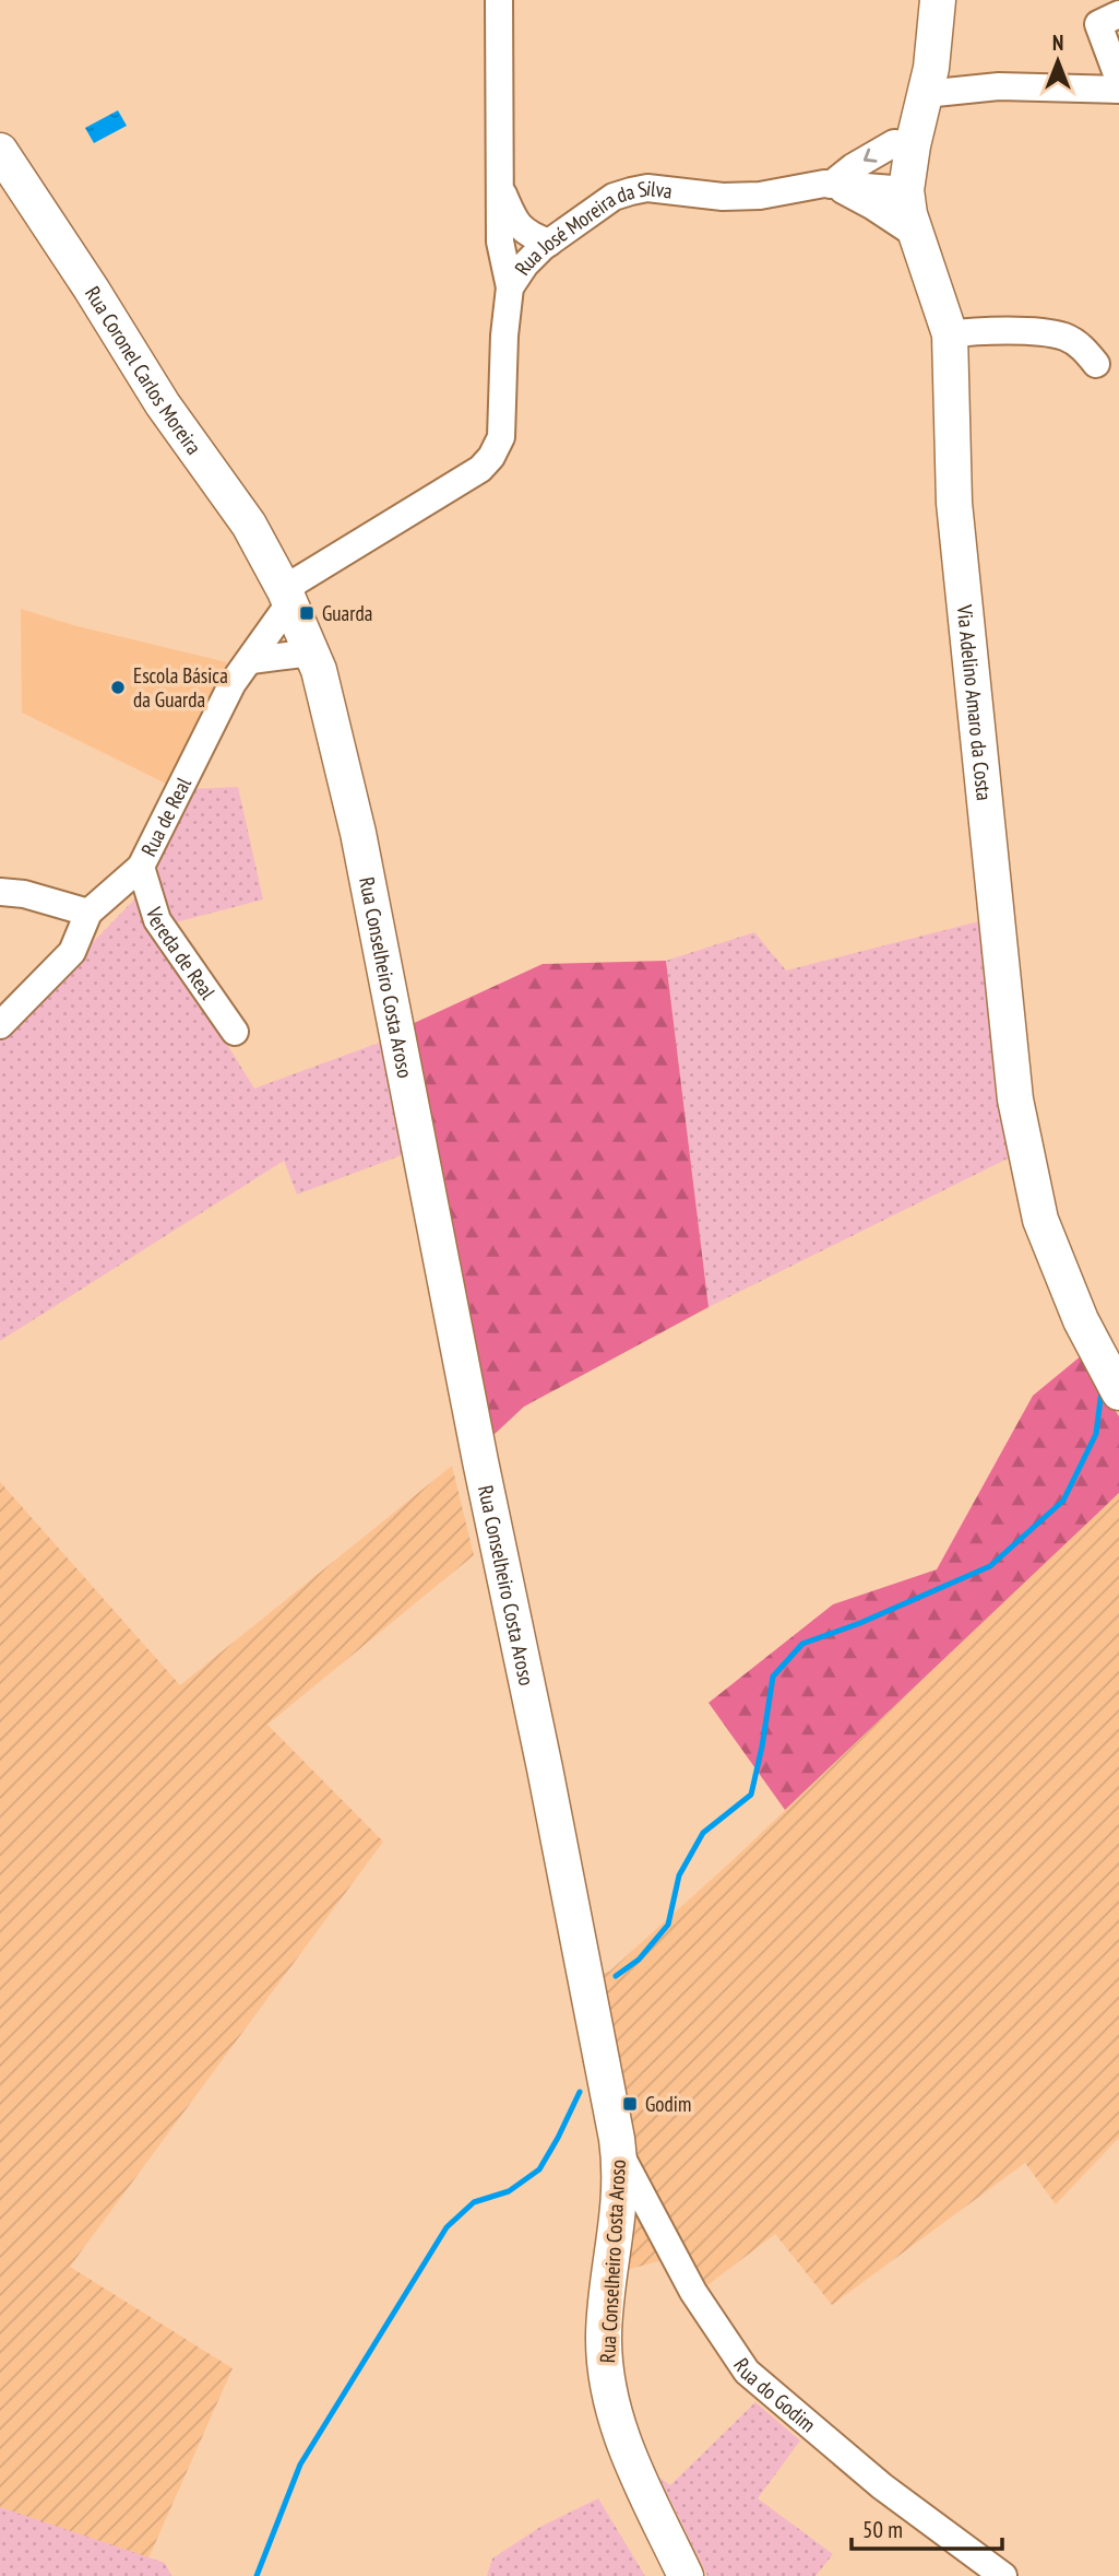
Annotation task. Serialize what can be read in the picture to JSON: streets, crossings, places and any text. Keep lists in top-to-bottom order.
{
  "streets": {
    "main road": ["Rua Coronel Carlos Moreira", "Via Adelino Amaro da Costa", "Rua Conselheiro Costa Aroso"],
    "street": [
      "Rua José Moreira da Silva",
      "Rua de Real",
      "Vereda de Real",
      "Rua do Godim"
    ]
  },
  "crossings": [
    ["Rua José Moreira da Silva", "Rua Coronel Carlos Moreira"],
    ["Rua José Moreira da Silva", "Via Adelino Amaro da Costa"],
    ["Rua José Moreira da Silva", "Rua de Real"],
    ["Rua José Moreira da Silva", "Rua Conselheiro Costa Aroso"],
    ["Rua Coronel Carlos Moreira", "Rua de Real"],
    ["Rua Coronel Carlos Moreira", "Rua Conselheiro Costa Aroso"],
    ["Rua de Real", "Vereda de Real"],
    ["Rua de Real", "Rua Conselheiro Costa Aroso"],
    ["Rua Conselheiro Costa Aroso", "Rua do Godim"]
  ],
  "places": {
    "transit": ["Guarda", "Godim"],
    "other": ["Escola Básica da Guarda"]
  },
  "scale_bar": "50 m",
  "north": "top"
}
